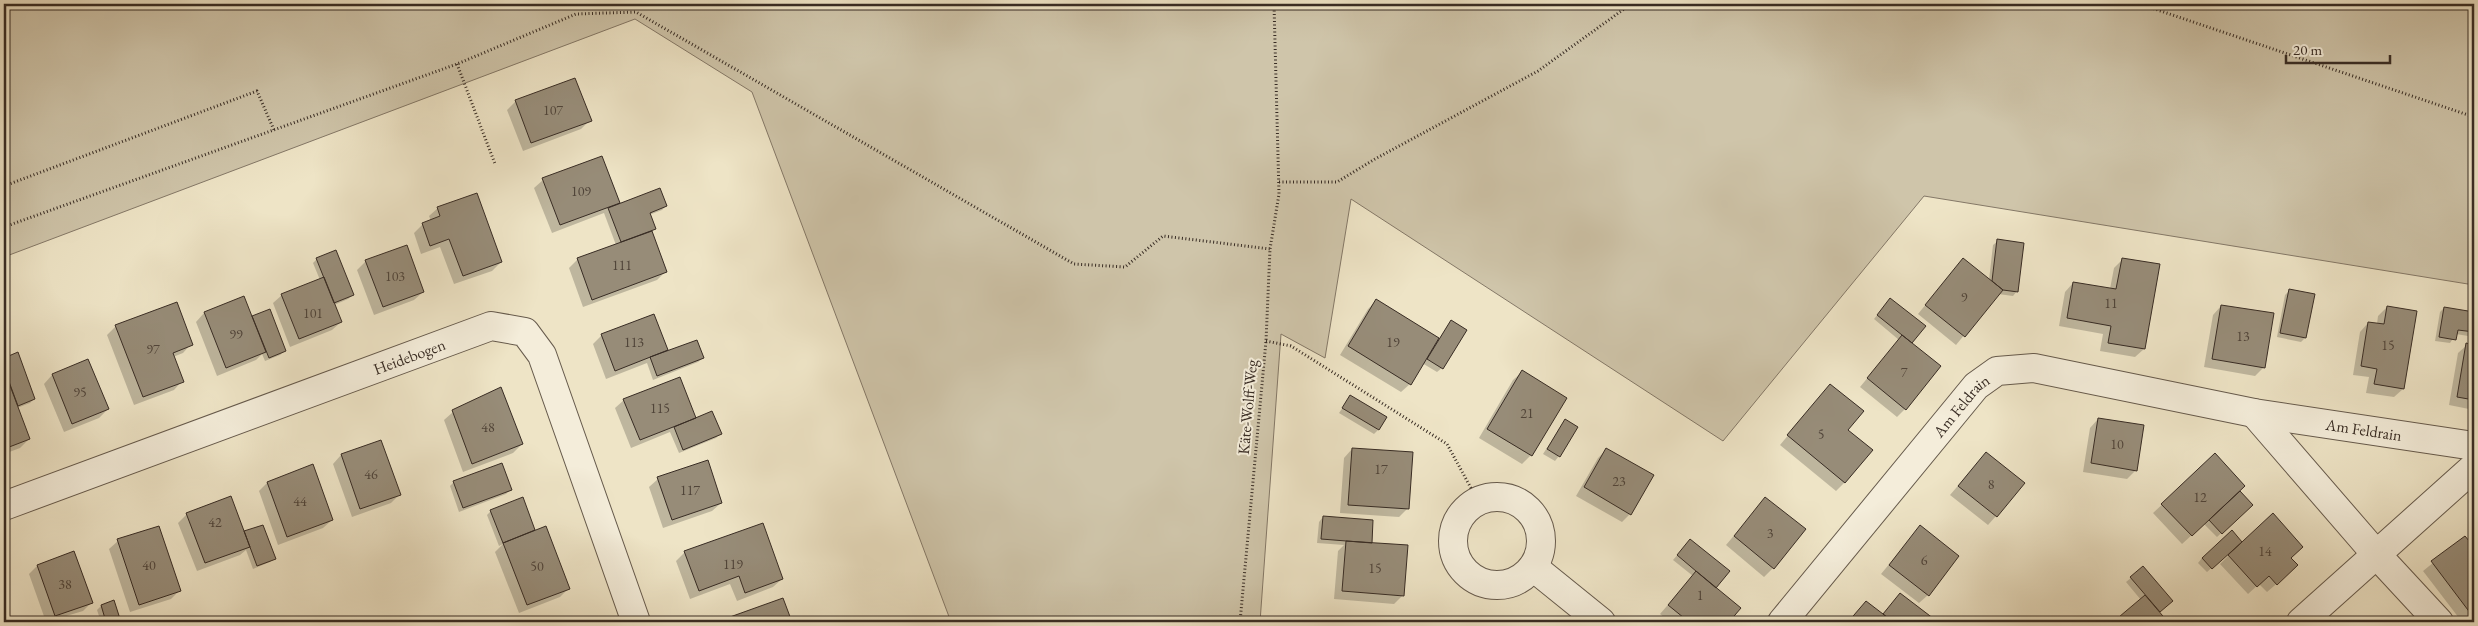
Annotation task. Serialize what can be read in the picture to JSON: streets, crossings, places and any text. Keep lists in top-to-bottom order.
{
  "streets": {
    "street": ["Heidebogen", "Am Feldrain"],
    "path": ["Käte-Wolff-Weg"]
  },
  "house_numbers": [
    "107",
    "109",
    "111",
    "103",
    "9",
    "11",
    "101",
    "99",
    "13",
    "113",
    "19",
    "15",
    "97",
    "7",
    "95",
    "115",
    "21",
    "48",
    "5",
    "10",
    "17",
    "46",
    "23",
    "8",
    "117",
    "12",
    "44",
    "42",
    "3",
    "14",
    "6",
    "119",
    "40",
    "50",
    "15",
    "38",
    "1"
  ],
  "scale_bar": "20 m"
}
